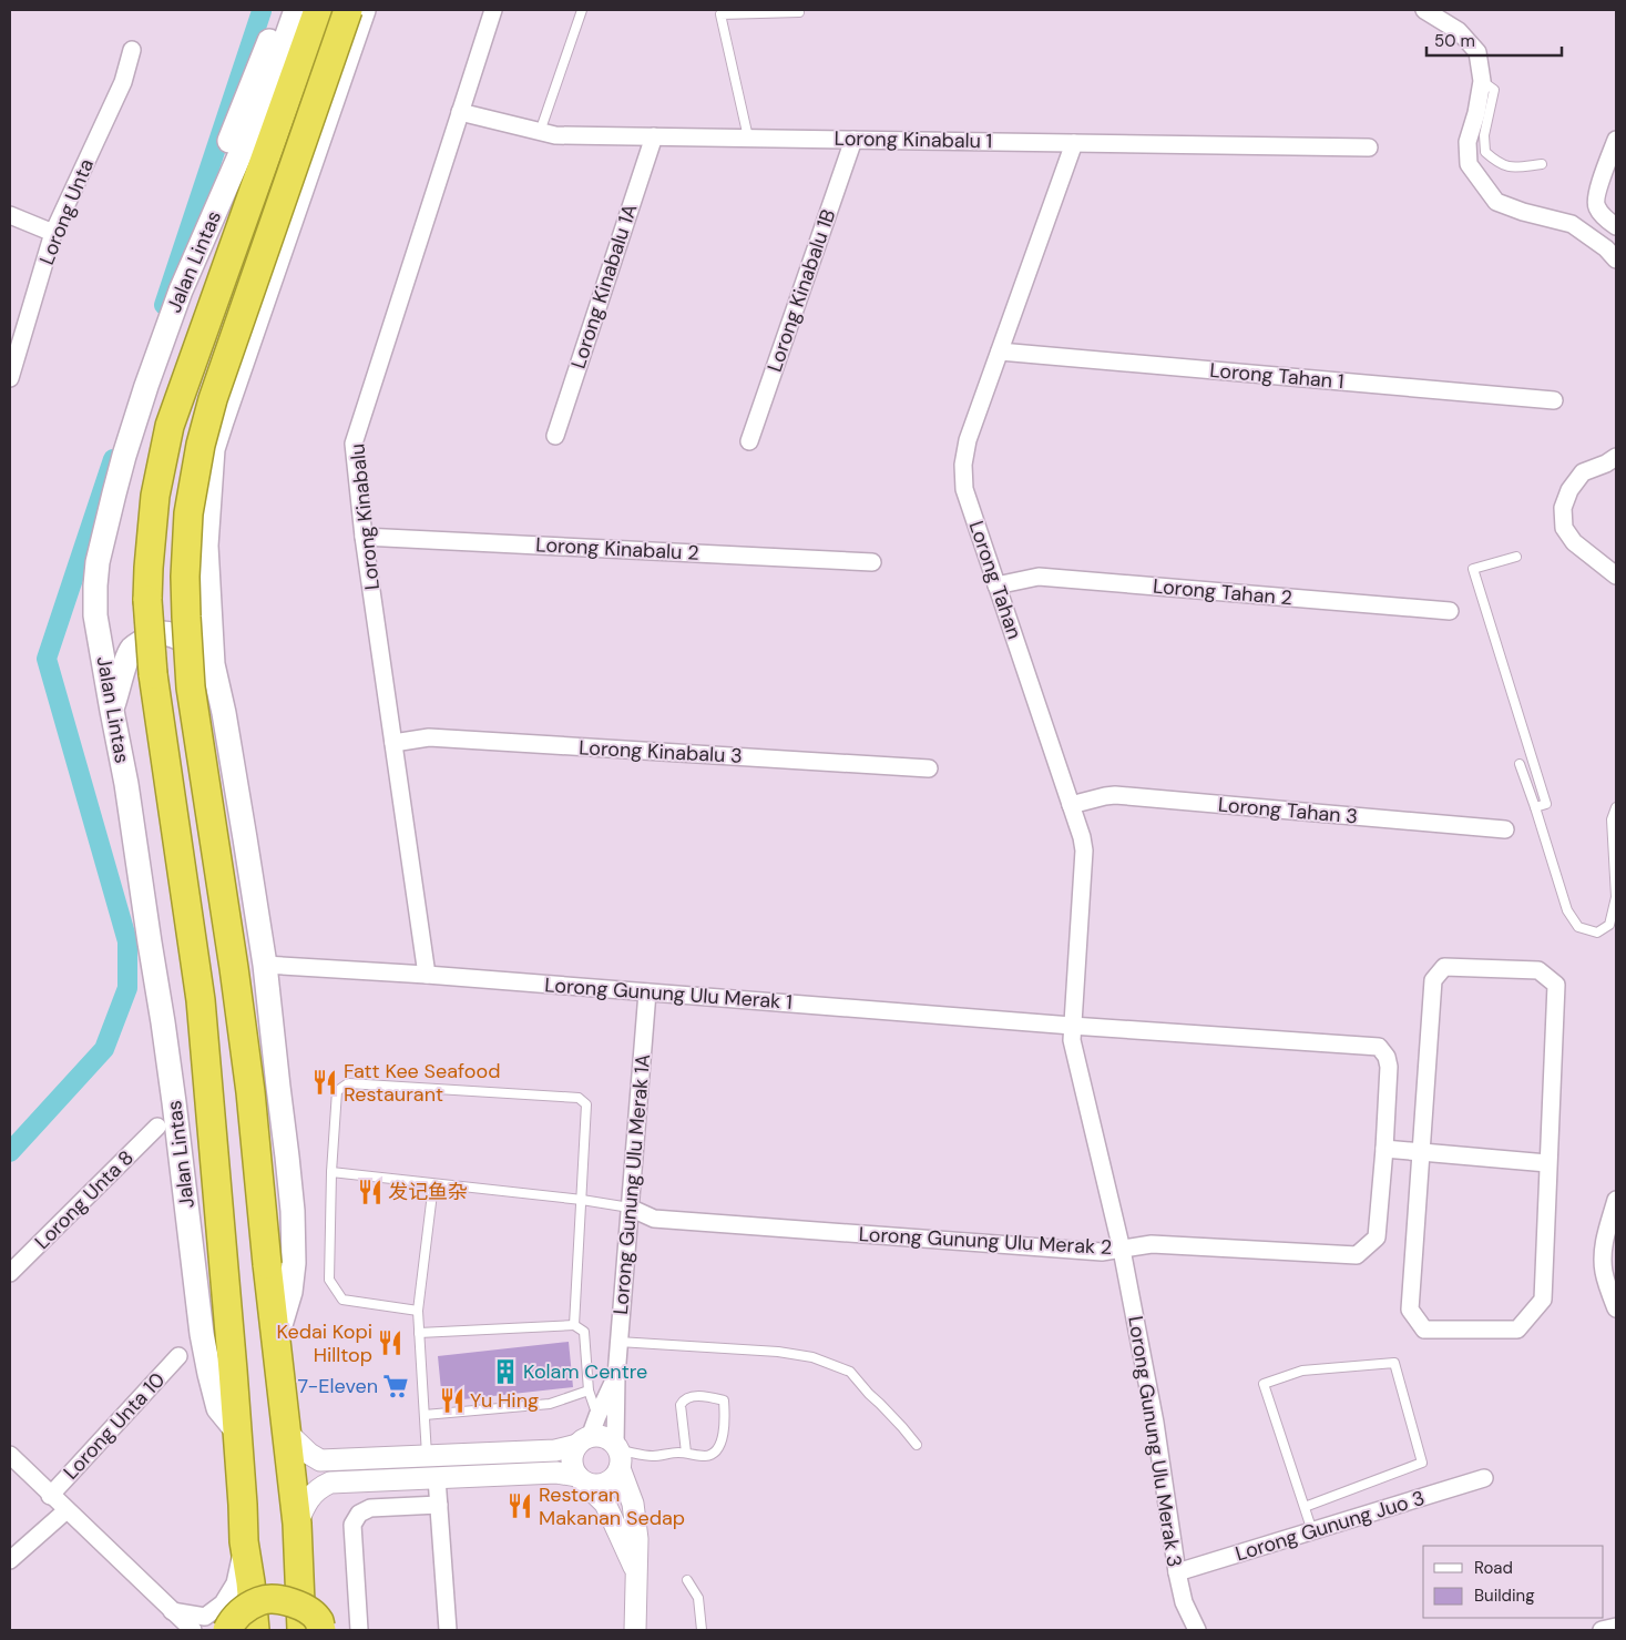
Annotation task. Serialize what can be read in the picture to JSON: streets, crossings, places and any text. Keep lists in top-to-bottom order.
{
  "streets": {
    "highway": ["Jalan Lintas"],
    "street": [
      "Lorong Kinabalu 1",
      "Lorong Unta",
      "Lorong Kinabalu 1A",
      "Lorong Kinabalu 1B",
      "Lorong Tahan 1",
      "Lorong Kinabalu",
      "Lorong Kinabalu 2",
      "Lorong Tahan",
      "Lorong Tahan 2",
      "Lorong Kinabalu 3",
      "Lorong Tahan 3",
      "Lorong Gunung Ulu Merak 1",
      "Lorong Gunung Ulu Merak 1A",
      "Lorong Unta 8",
      "Lorong Gunung Ulu Merak 2",
      "Lorong Unta 10",
      "Lorong Gunung Ulu Merak 3",
      "Lorong Gunung Juo 3"
    ]
  },
  "crossings": [
    ["Lorong Kinabalu 1", "Lorong Kinabalu 1A"],
    ["Lorong Kinabalu 1", "Lorong Kinabalu 1B"],
    ["Lorong Kinabalu 1", "Lorong Kinabalu"],
    ["Lorong Kinabalu 1", "Lorong Tahan"],
    ["Lorong Tahan 1", "Lorong Tahan"],
    ["Lorong Kinabalu", "Lorong Kinabalu 2"],
    ["Lorong Kinabalu", "Lorong Kinabalu 3"],
    ["Lorong Kinabalu", "Lorong Gunung Ulu Merak 1"],
    ["Lorong Tahan", "Lorong Tahan 2"],
    ["Lorong Tahan", "Lorong Tahan 3"],
    ["Lorong Tahan", "Lorong Gunung Ulu Merak 1"],
    ["Lorong Tahan", "Lorong Gunung Ulu Merak 3"],
    ["Lorong Gunung Ulu Merak 1", "Lorong Gunung Ulu Merak 1A"],
    ["Lorong Gunung Ulu Merak 1", "Lorong Gunung Ulu Merak 2"],
    ["Lorong Gunung Ulu Merak 1", "Lorong Gunung Ulu Merak 3"],
    ["Lorong Gunung Ulu Merak 1A", "Lorong Gunung Ulu Merak 2"],
    ["Lorong Gunung Ulu Merak 2", "Lorong Gunung Ulu Merak 3"],
    ["Lorong Gunung Ulu Merak 3", "Lorong Gunung Juo 3"]
  ],
  "places": {
    "restaurant": [
      "Fatt Kee Seafood Restaurant",
      "发记鱼杂",
      "Kedai Kopi Hilltop",
      "Yu Hing",
      "Restoran Makanan Sedap"
    ],
    "building": ["Kolam Centre"],
    "supermarket": ["7-Eleven"]
  },
  "legend": ["Road", "Building"],
  "scale_bar": "50 m"
}
